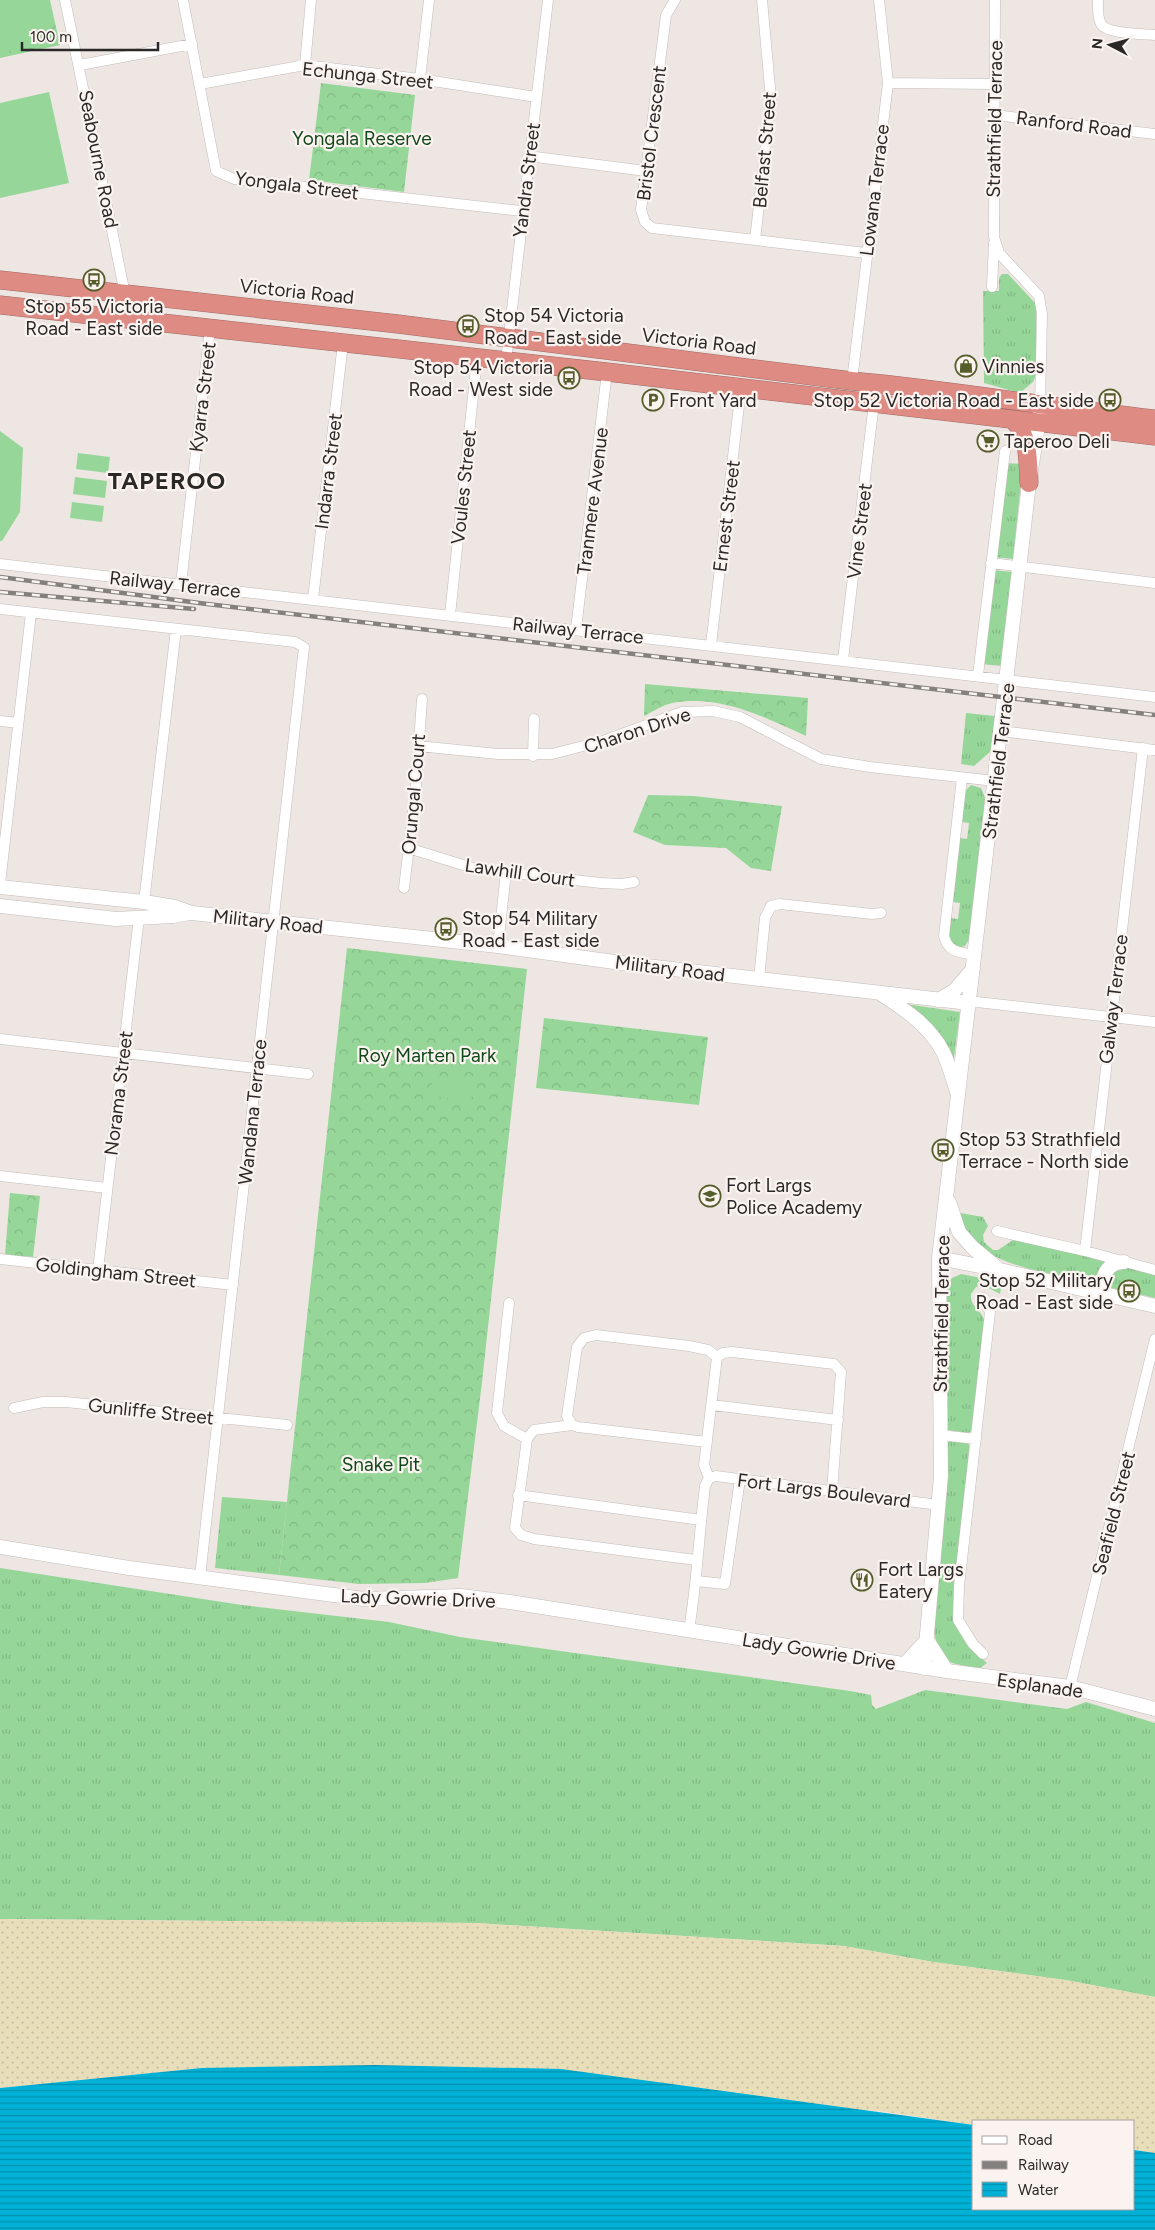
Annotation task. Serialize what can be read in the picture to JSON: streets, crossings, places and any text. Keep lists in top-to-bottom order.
{
  "streets": {
    "highway": ["Victoria Road"],
    "main road": [
      "Strathfield Terrace",
      "Military Road",
      "Lady Gowrie Drive",
      "Esplanade"
    ],
    "street": [
      "Echunga Street",
      "Ranford Road",
      "Bristol Crescent",
      "Belfast Street",
      "Seabourne Road",
      "Yandra Street",
      "Yongala Street",
      "Lowana Terrace",
      "Kyarra Street",
      "Indarra Street",
      "Voules Street",
      "Tranmere Avenue",
      "Ernest Street",
      "Vine Street",
      "Railway Terrace",
      "Charon Drive",
      "Orungal Court",
      "Lawhill Court",
      "Galway Terrace",
      "Norama Street",
      "Wandana Terrace",
      "Goldingham Street",
      "Gunliffe Street",
      "Fort Largs Boulevard",
      "Seafield Street"
    ]
  },
  "crossings": [
    ["Echunga Street", "Yandra Street"],
    ["Echunga Street", "Yongala Street"],
    ["Strathfield Terrace", "Ranford Road"],
    ["Strathfield Terrace", "Victoria Road"],
    ["Strathfield Terrace", "Railway Terrace"],
    ["Strathfield Terrace", "Charon Drive"],
    ["Strathfield Terrace", "Military Road"],
    ["Strathfield Terrace", "Fort Largs Boulevard"],
    ["Strathfield Terrace", "Lady Gowrie Drive"],
    ["Strathfield Terrace", "Esplanade"],
    ["Bristol Crescent", "Belfast Street"],
    ["Bristol Crescent", "Lowana Terrace"],
    ["Seabourne Road", "Victoria Road"],
    ["Yandra Street", "Yongala Street"],
    ["Yandra Street", "Victoria Road"],
    ["Lowana Terrace", "Victoria Road"],
    ["Kyarra Street", "Railway Terrace"],
    ["Indarra Street", "Railway Terrace"],
    ["Voules Street", "Railway Terrace"],
    ["Tranmere Avenue", "Railway Terrace"],
    ["Ernest Street", "Railway Terrace"],
    ["Vine Street", "Railway Terrace"],
    ["Charon Drive", "Orungal Court"],
    ["Orungal Court", "Lawhill Court"],
    ["Military Road", "Norama Street"],
    ["Military Road", "Wandana Terrace"],
    ["Norama Street", "Goldingham Street"],
    ["Wandana Terrace", "Goldingham Street"],
    ["Wandana Terrace", "Gunliffe Street"],
    ["Wandana Terrace", "Lady Gowrie Drive"],
    ["Seafield Street", "Esplanade"],
    ["Lady Gowrie Drive", "Esplanade"]
  ],
  "districts": ["TAPEROO"],
  "parks": ["Yongala Reserve", "Roy Marten Park", "Snake Pit"],
  "places": {
    "bus stop": [
      "Stop 55 Victoria Road - East side",
      "Stop 54 Victoria Road - East side",
      "Stop 54 Victoria Road - West side",
      "Stop 52 Victoria Road - East side",
      "Stop 54 Military Road - East side",
      "Stop 53 Strathfield Terrace - North side",
      "Stop 52 Military Road - East side"
    ],
    "shop": ["Vinnies"],
    "parking": ["Front Yard"],
    "supermarket": ["Taperoo Deli"],
    "school or university": ["Fort Largs Police Academy"],
    "restaurant": ["Fort Largs Eatery"]
  },
  "legend": ["Road", "Railway", "Water"],
  "scale_bar": "100 m",
  "north": "left"
}
